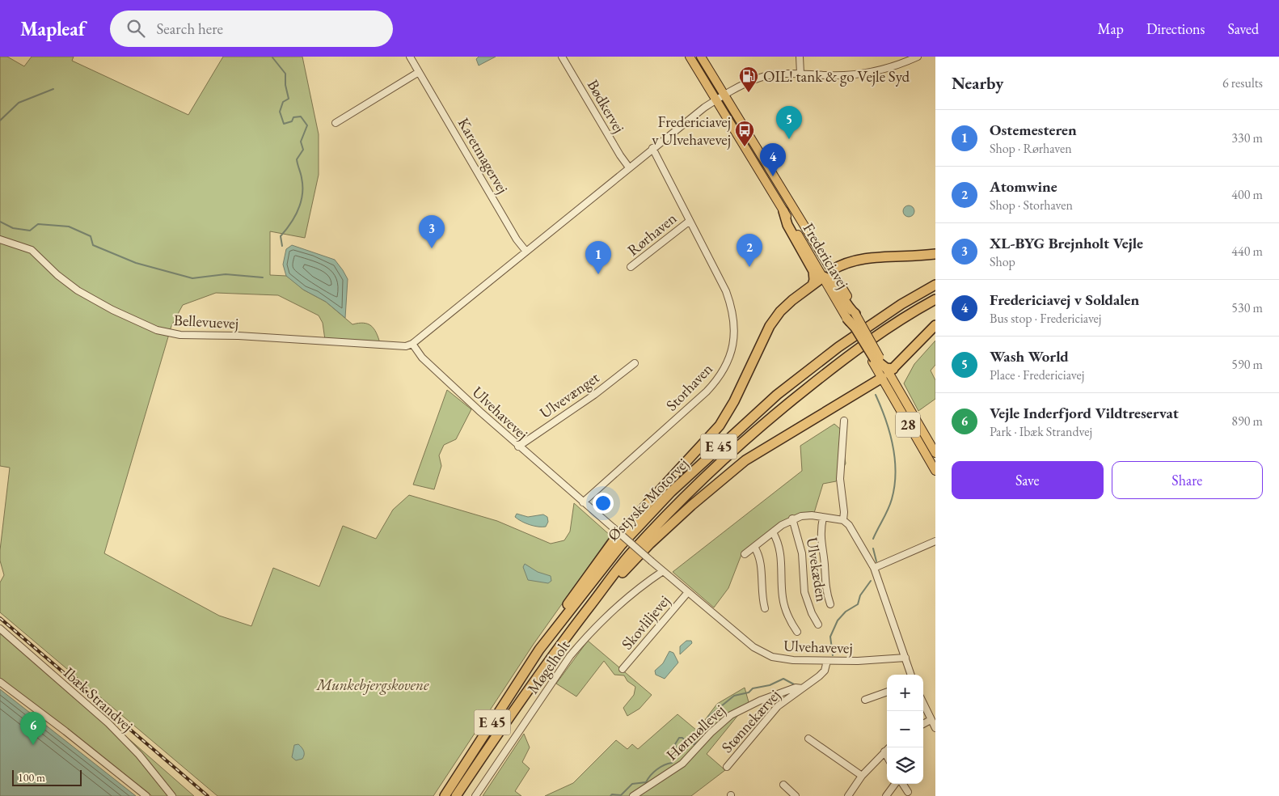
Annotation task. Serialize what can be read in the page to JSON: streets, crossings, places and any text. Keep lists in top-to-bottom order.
{
  "streets": {
    "highway": ["E 45", "Østjyske Motorvej"],
    "main road": ["Fredericiavej", "28"],
    "street": [
      "Bødkervej",
      "Karetmagervej",
      "Rørhaven",
      "Bellevuevej",
      "Storhaven",
      "Ulvevænget",
      "Ulvehavevej",
      "Ulvekæden",
      "Skovliljevej",
      "Møgelholt",
      "Ibæk Strandvej",
      "Stønnekærvej",
      "Hørmøllevej"
    ]
  },
  "crossings": [
    ["Rørhaven", "Storhaven"],
    ["Bellevuevej", "Ulvehavevej"],
    ["Storhaven", "Ulvehavevej"],
    ["Ulvevænget", "Ulvehavevej"],
    ["Ulvehavevej", "Skovliljevej"],
    ["Ulvehavevej", "Møgelholt"],
    ["Ulvehavevej", "Stønnekærvej"],
    ["Stønnekærvej", "Hørmøllevej"]
  ],
  "parks": ["Munkebjergskovene"],
  "places": {
    "fuel station": ["OIL! tank & go Vejle Syd"],
    "bus stop": ["Fredericiavej v Ulvehavevej"]
  },
  "scale_bar": "100 m",
  "page": {
    "header": "Mapleaf",
    "search": "Search here",
    "nav": ["Map", "Directions", "Saved"],
    "heading": ["Nearby", "6 results"],
    "pins": [
      "5",
      "4",
      "3",
      "2",
      "1",
      "6"
    ],
    "list": [
      {
        "mark": "1",
        "name": "Ostemesteren",
        "note": "Shop · Rørhaven",
        "value": "330 m"
      },
      {
        "mark": "2",
        "name": "Atomwine",
        "note": "Shop · Storhaven",
        "value": "400 m"
      },
      {
        "mark": "3",
        "name": "XL-BYG Brejnholt Vejle",
        "note": "Shop",
        "value": "440 m"
      },
      {
        "mark": "4",
        "name": "Fredericiavej v Soldalen",
        "note": "Bus stop · Fredericiavej",
        "value": "530 m"
      },
      {
        "mark": "5",
        "name": "Wash World",
        "note": "Place · Fredericiavej",
        "value": "590 m"
      },
      {
        "mark": "6",
        "name": "Vejle Inderfjord Vildtreservat",
        "note": "Park · Ibæk Strandvej",
        "value": "890 m"
      }
    ],
    "buttons": ["Save", "Share"],
    "map_buttons": ["+", "−"],
    "scale": "100 m"
  }
}
